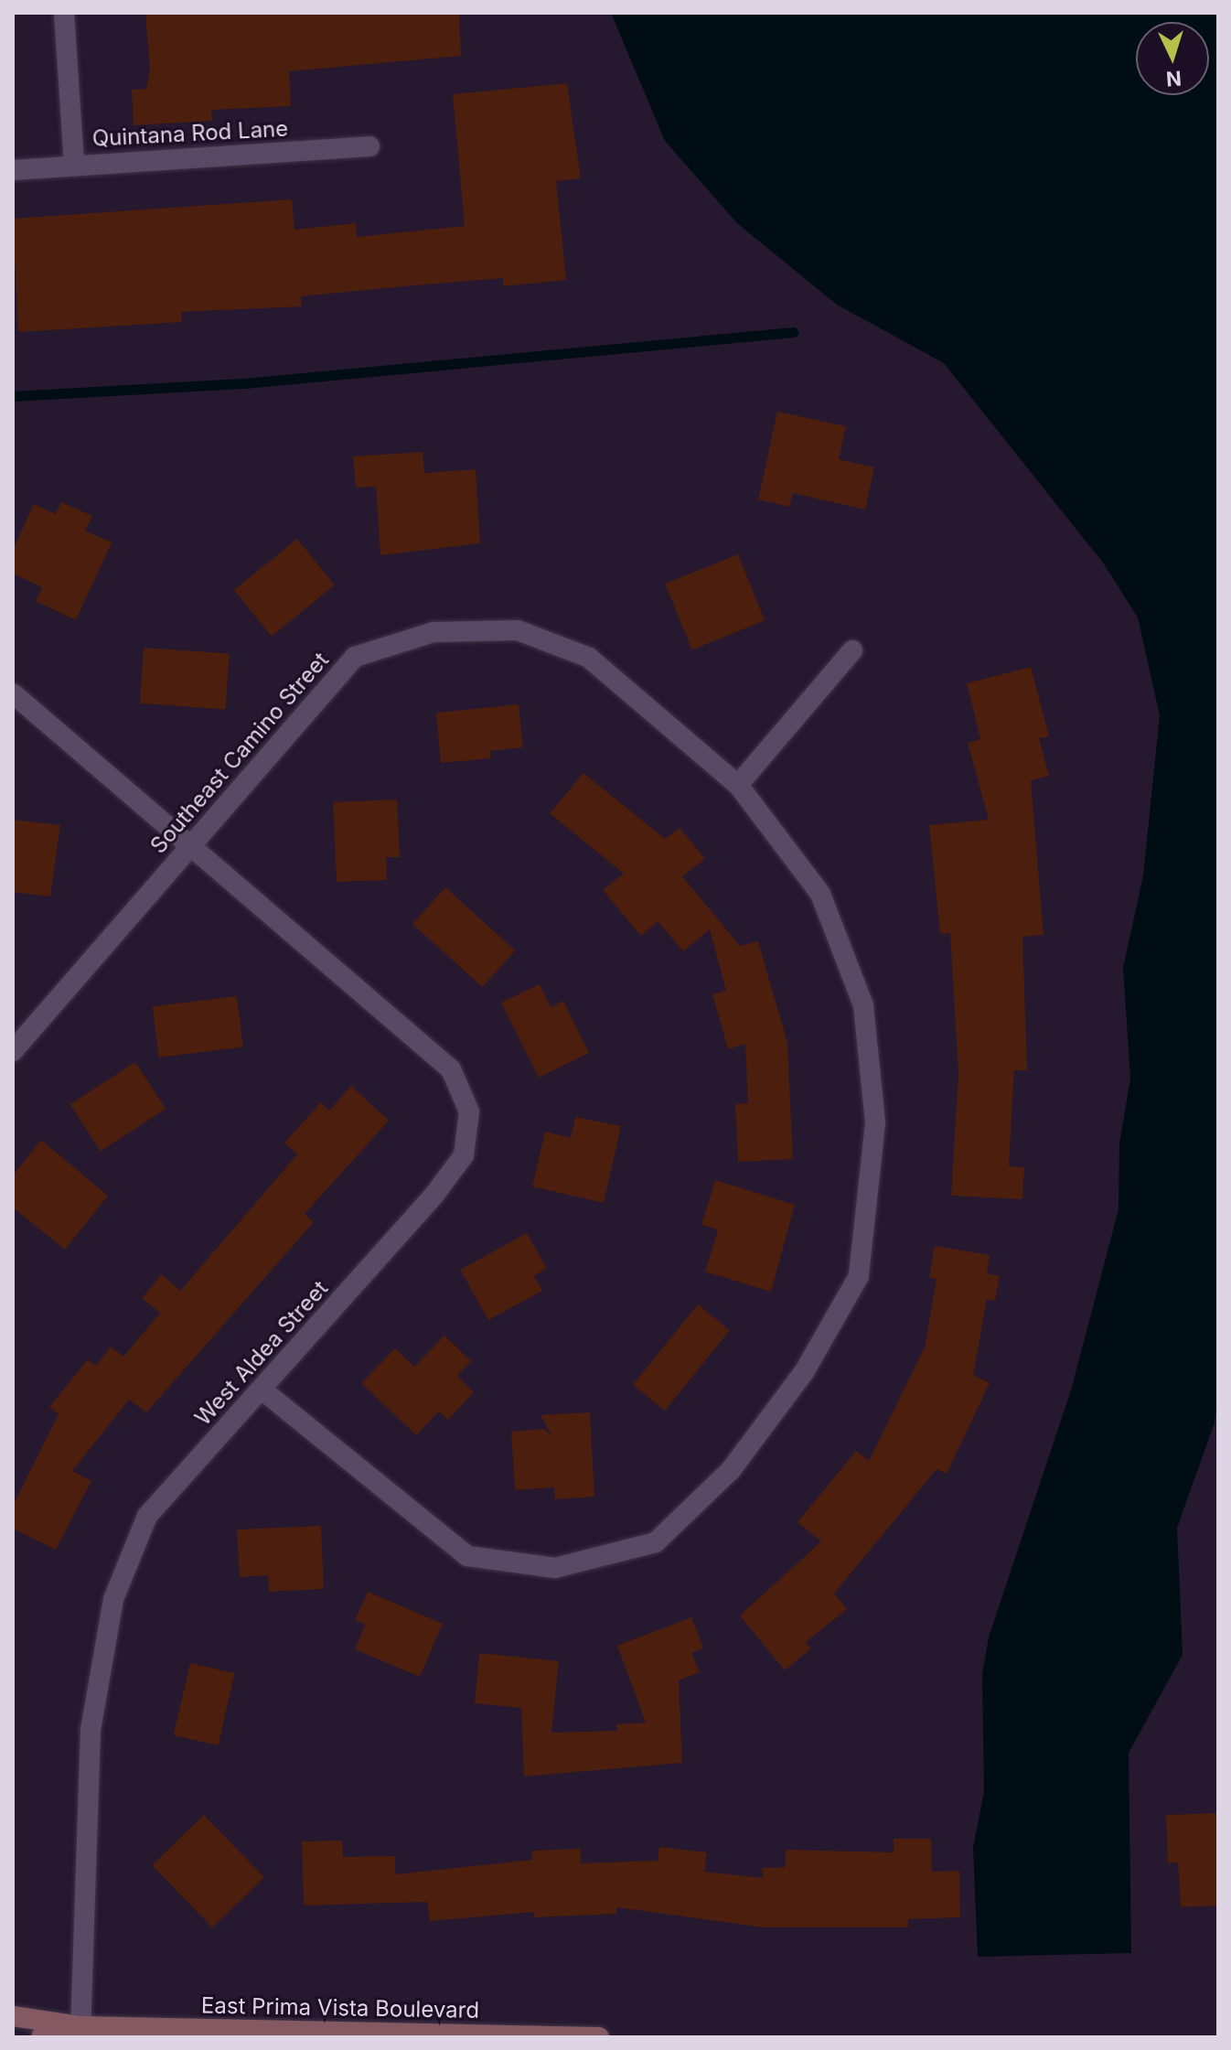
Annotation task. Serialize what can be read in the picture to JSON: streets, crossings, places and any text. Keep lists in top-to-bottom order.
{
  "streets": {
    "main road": ["East Prima Vista Boulevard"],
    "street": ["Quintana Rod Lane", "Southeast Camino Street", "West Aldea Street"]
  },
  "crossings": [
    ["Southeast Camino Street", "West Aldea Street"],
    ["West Aldea Street", "East Prima Vista Boulevard"]
  ],
  "north": "bottom"
}
